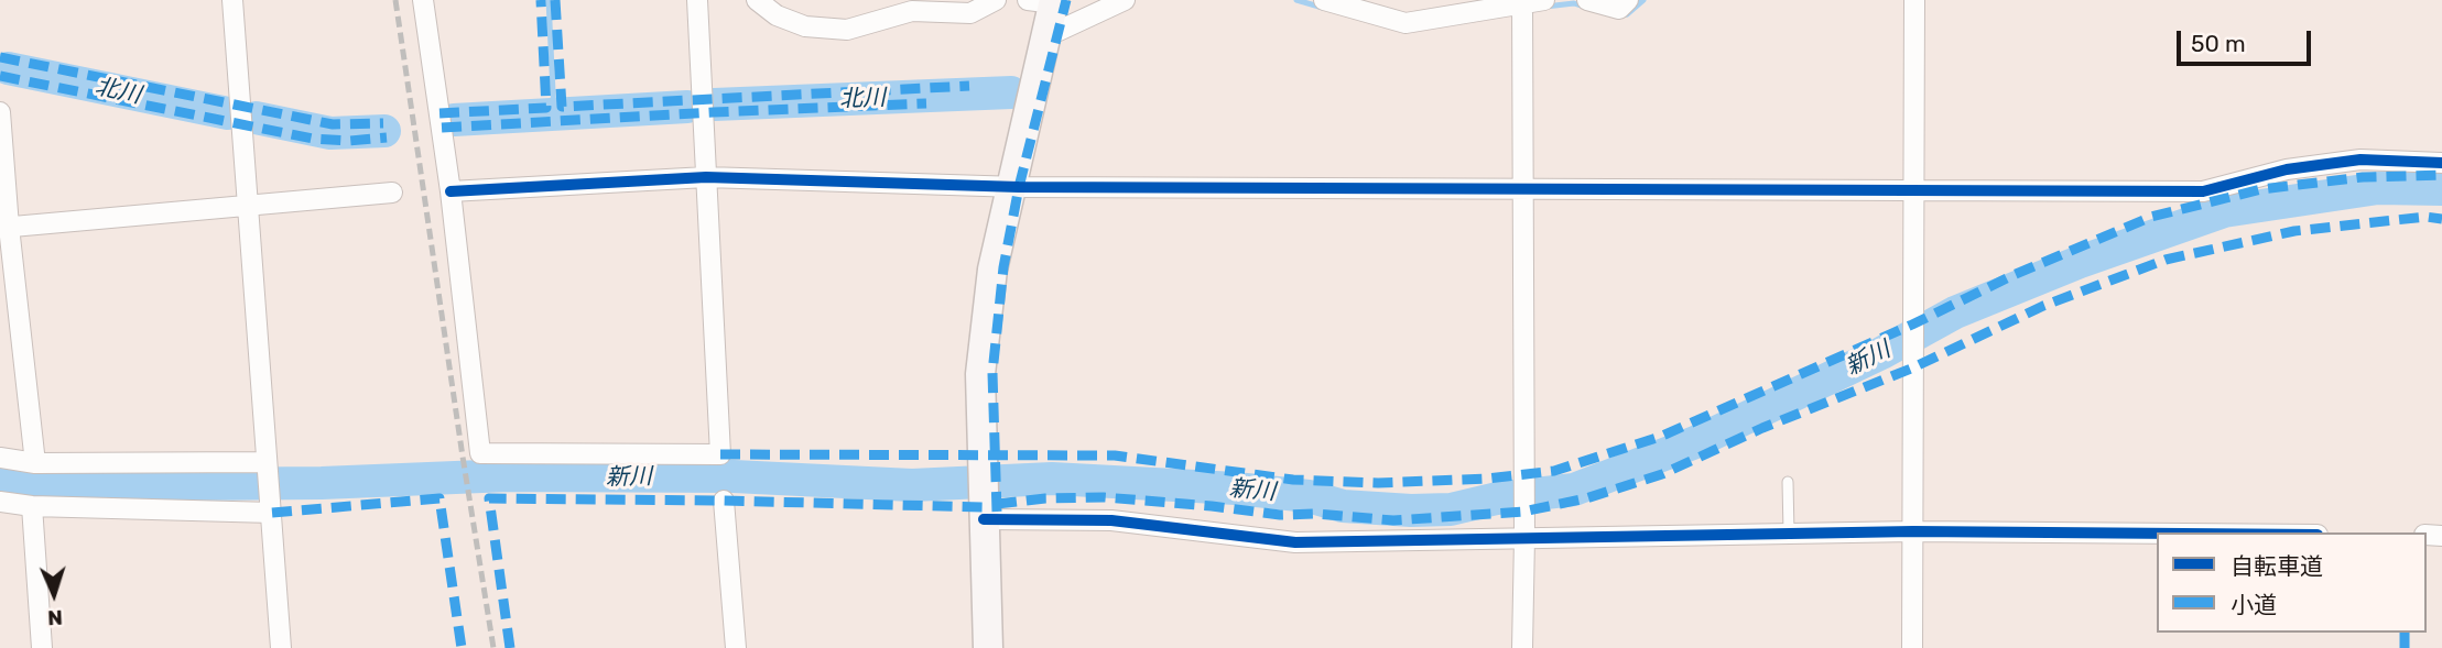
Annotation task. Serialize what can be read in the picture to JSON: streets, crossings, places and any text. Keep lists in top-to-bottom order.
{
  "water": ["北川", "新川"],
  "legend": ["自転車道", "小道"],
  "scale_bar": "50 m",
  "north": "bottom"
}
